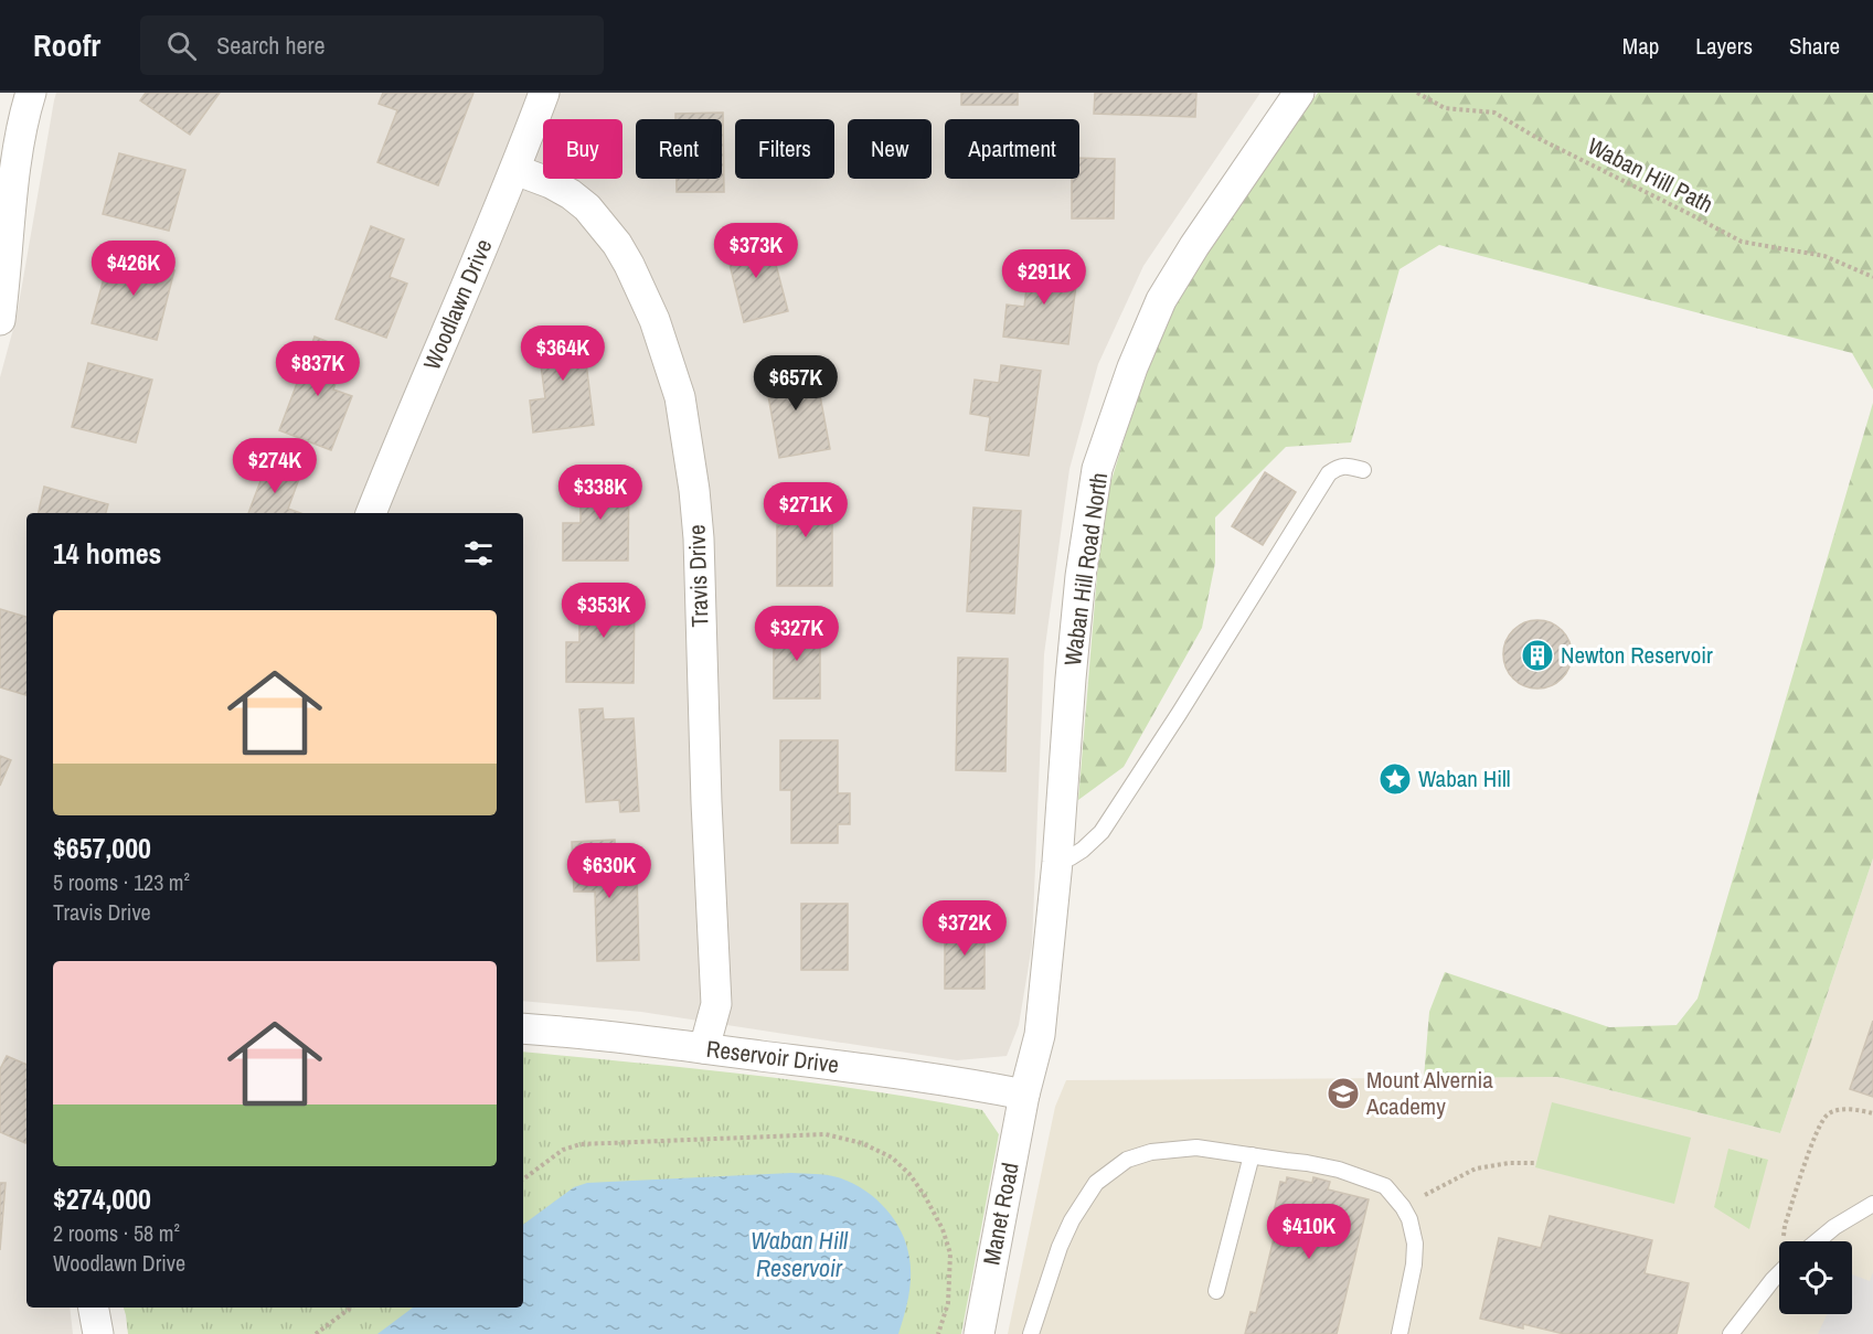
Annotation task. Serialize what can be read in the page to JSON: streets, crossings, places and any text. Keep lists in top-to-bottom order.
{
  "streets": {
    "street": [
      "Woodlawn Drive",
      "Waban Hill Road North",
      "Travis Drive",
      "Reservoir Drive",
      "Manet Road"
    ],
    "path": ["Waban Hill Path"]
  },
  "crossings": [
    ["Woodlawn Drive", "Travis Drive"],
    ["Waban Hill Road North", "Reservoir Drive"],
    ["Waban Hill Road North", "Manet Road"],
    ["Travis Drive", "Reservoir Drive"],
    ["Reservoir Drive", "Manet Road"]
  ],
  "water": ["Waban Hill Reservoir"],
  "places": {
    "building": ["Newton Reservoir"],
    "place": ["Waban Hill"],
    "school or university": ["Mount Alvernia Academy"]
  },
  "page": {
    "header": "Roofr",
    "search": "Search here",
    "nav": ["Map", "Layers", "Share"],
    "chip": [
      "Buy",
      "Rent",
      "Filters",
      "New",
      "Apartment"
    ],
    "price": [
      "$373K",
      "$426K",
      "$291K",
      "$364K",
      "$837K",
      "$657K",
      "$274K",
      "$338K",
      "$271K",
      "$353K",
      "$327K",
      "$630K",
      "$372K",
      "$410K"
    ],
    "heading": "14 homes",
    "list": [
      {
        "name": "$657,000",
        "note": "5 rooms · 123 m² · Travis Drive"
      },
      {
        "name": "$274,000",
        "note": "2 rooms · 58 m² · Woodlawn Drive"
      }
    ]
  }
}
